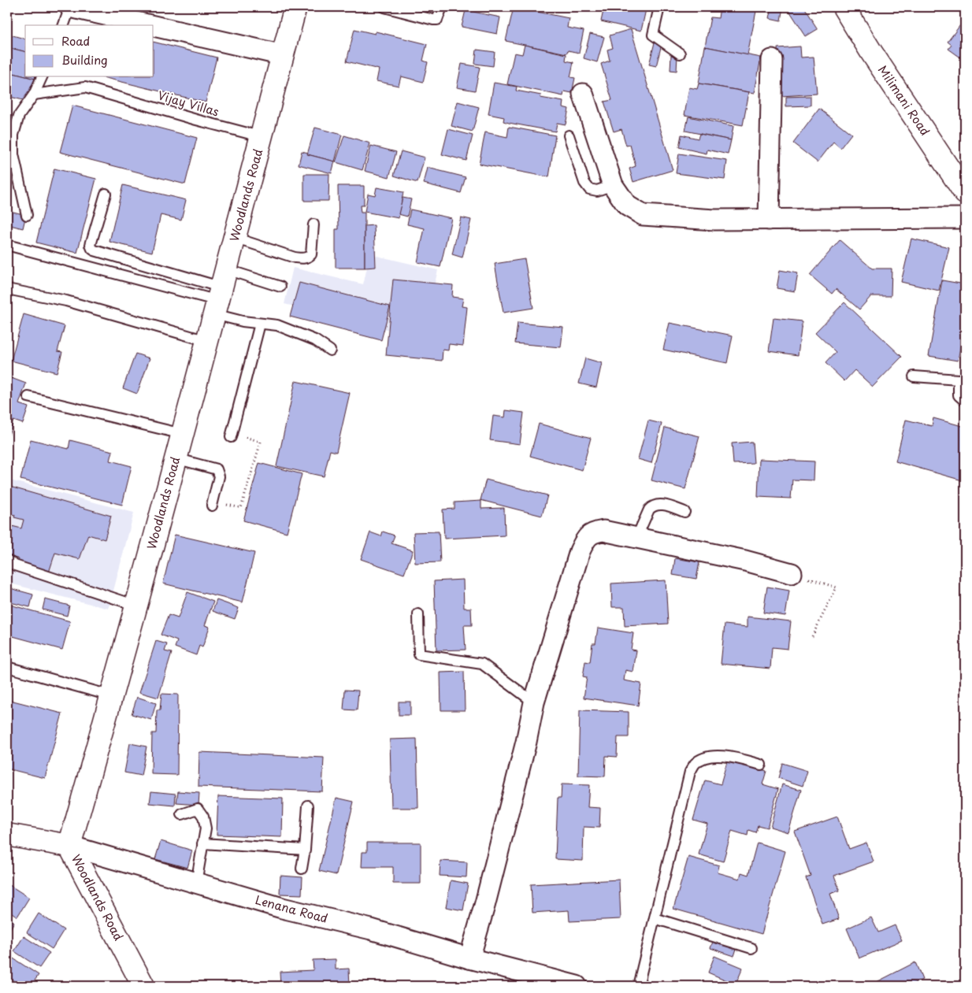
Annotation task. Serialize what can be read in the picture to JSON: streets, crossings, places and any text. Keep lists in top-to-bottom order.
{
  "streets": {
    "street": ["Milimani Road", "Woodlands Road", "Lenana Road"],
    "lane": ["Vijay Villas"]
  },
  "crossings": [
    ["Vijay Villas", "Woodlands Road"],
    ["Woodlands Road", "Lenana Road"]
  ],
  "legend": ["Road", "Building"]
}
